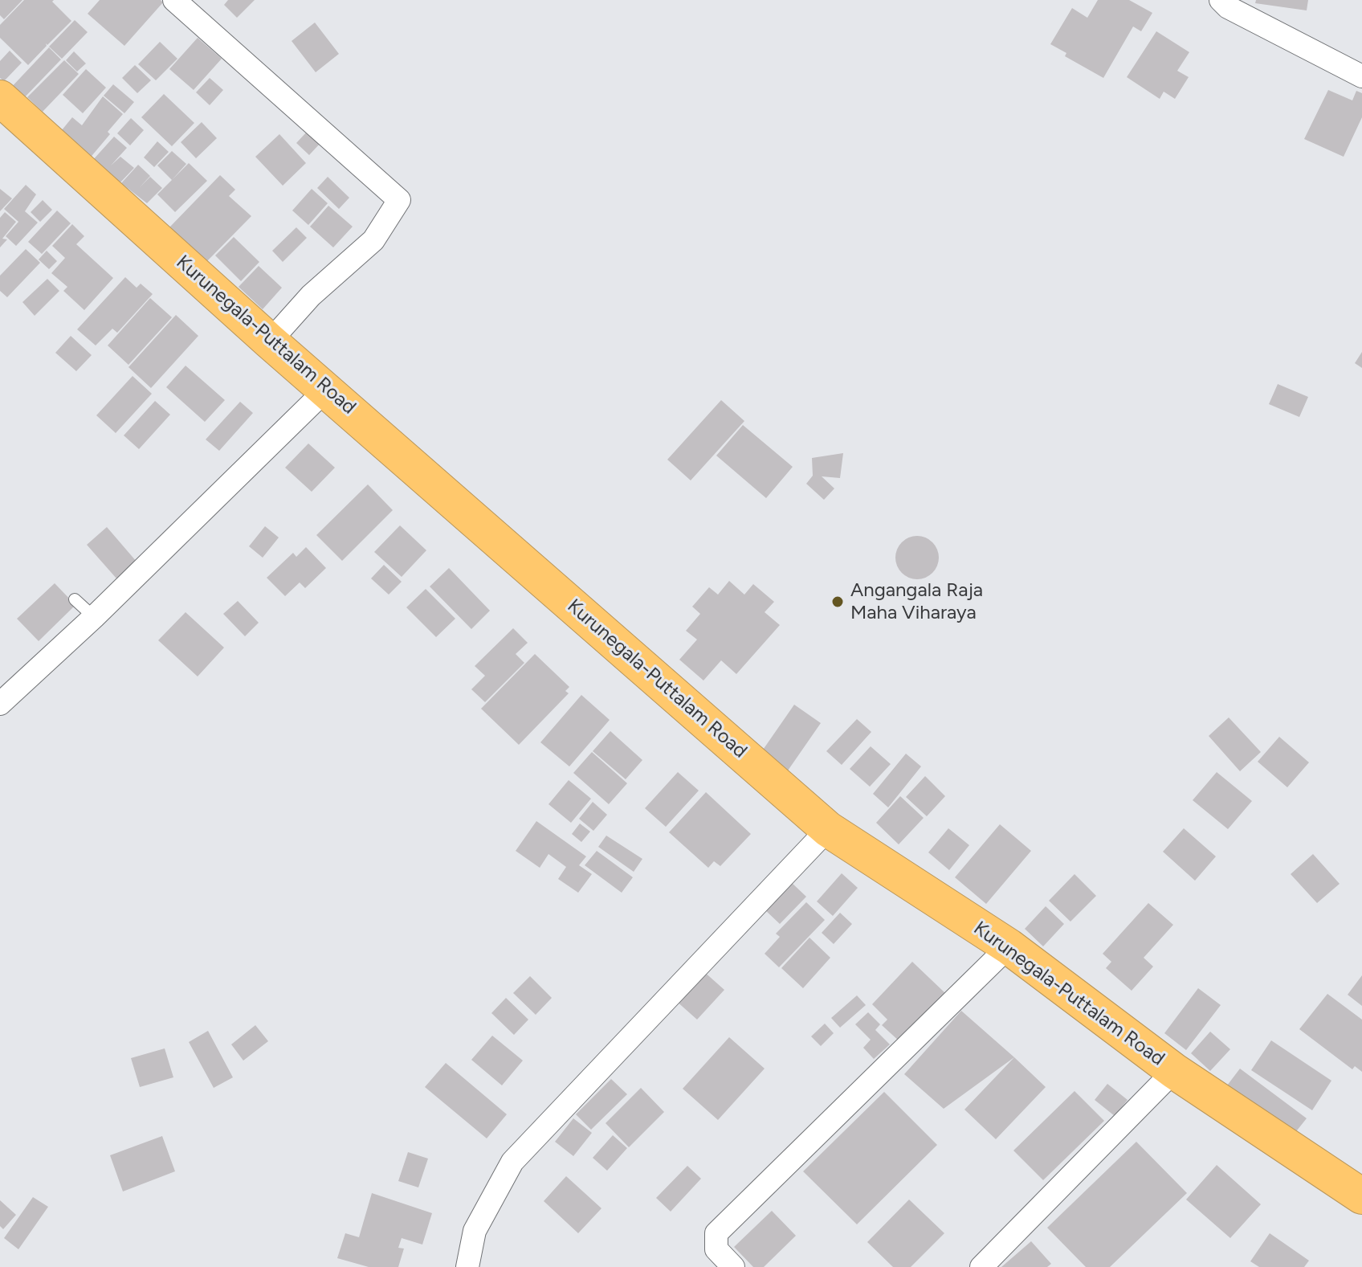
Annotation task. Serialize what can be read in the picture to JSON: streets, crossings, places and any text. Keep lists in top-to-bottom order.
{
  "streets": {
    "highway": ["Kurunegala-Puttalam Road"]
  },
  "places": ["Angangala Raja Maha Viharaya"]
}
